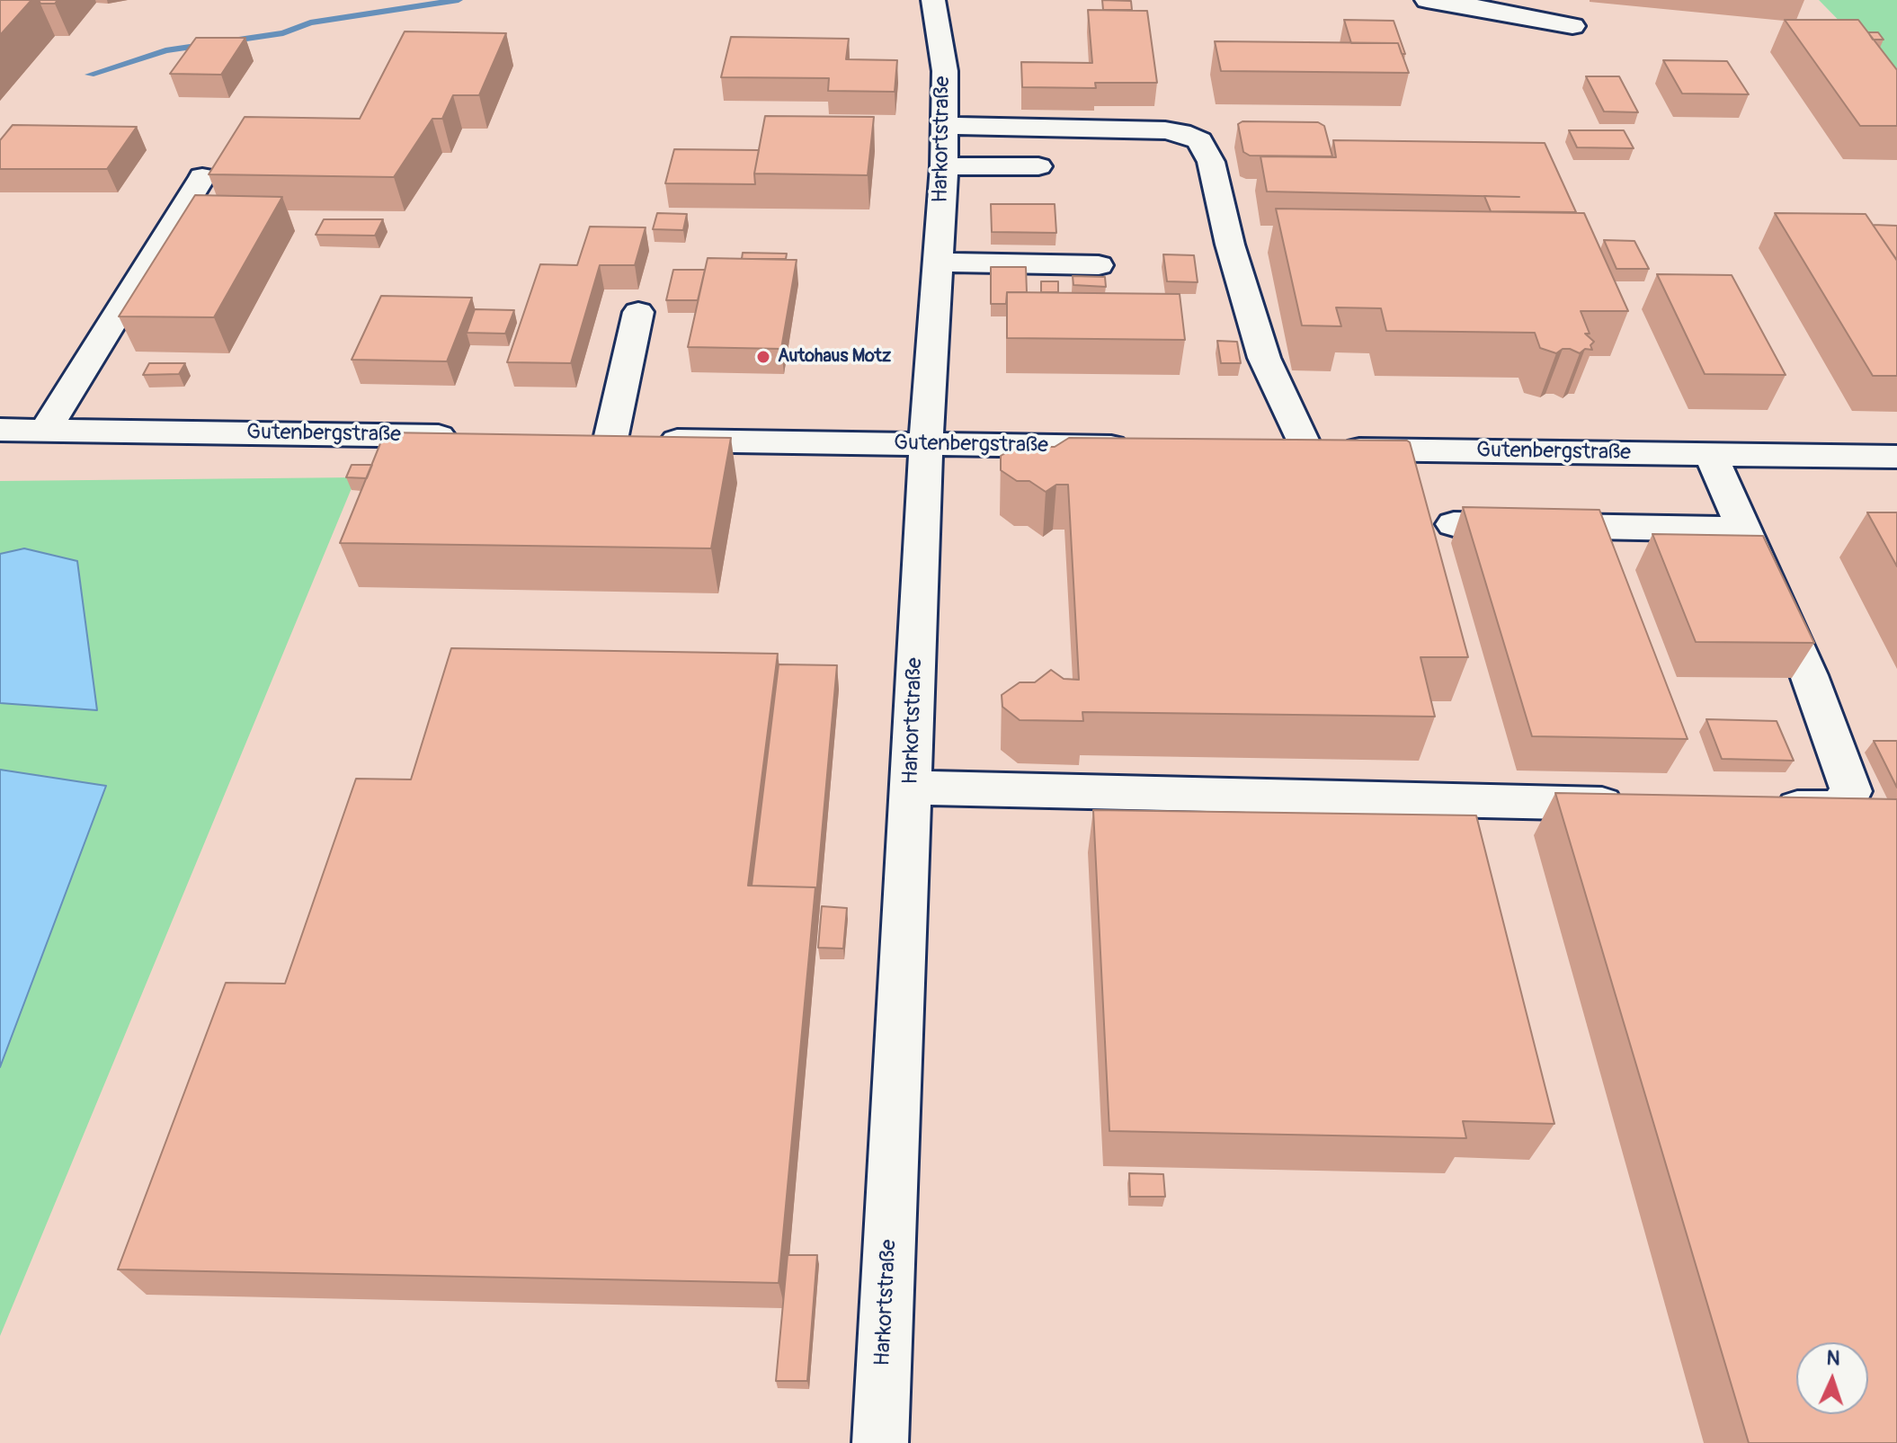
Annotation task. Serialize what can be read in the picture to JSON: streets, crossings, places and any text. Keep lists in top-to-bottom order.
{
  "streets": {
    "street": ["Harkortstraße", "Gutenbergstraße"]
  },
  "crossings": [
    ["Harkortstraße", "Gutenbergstraße"]
  ],
  "places": ["Autohaus Motz"],
  "north": "top"
}
